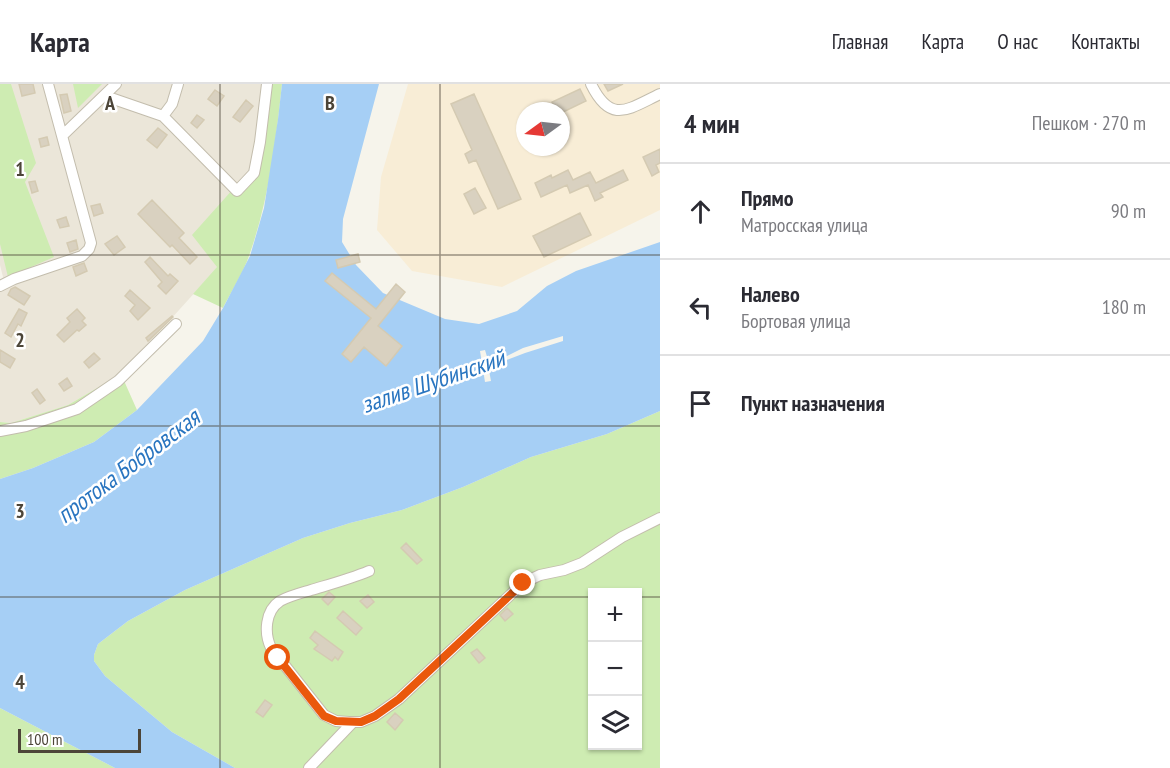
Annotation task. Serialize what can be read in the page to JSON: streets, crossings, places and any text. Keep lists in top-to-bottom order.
{
  "water": ["залив Шубинский", "протока Бобровская"],
  "scale_bar": "100 m",
  "north": "left",
  "page": {
    "header": "Карта",
    "nav": [
      "Главная",
      "Карта",
      "О нас",
      "Контакты"
    ],
    "heading": ["4 мин", "Пешком · 270 m"],
    "list": [
      ["Прямо", "Матросская улица", "90 m"],
      ["Налево", "Бортовая улица", "180 m"],
      "Пункт назначения"
    ],
    "map_buttons": ["+", "−"],
    "scale": "100 m"
  },
  "grid": {
    "columns": ["A", "B"],
    "rows": [
      "1",
      "2",
      "3",
      "4"
    ]
  }
}
